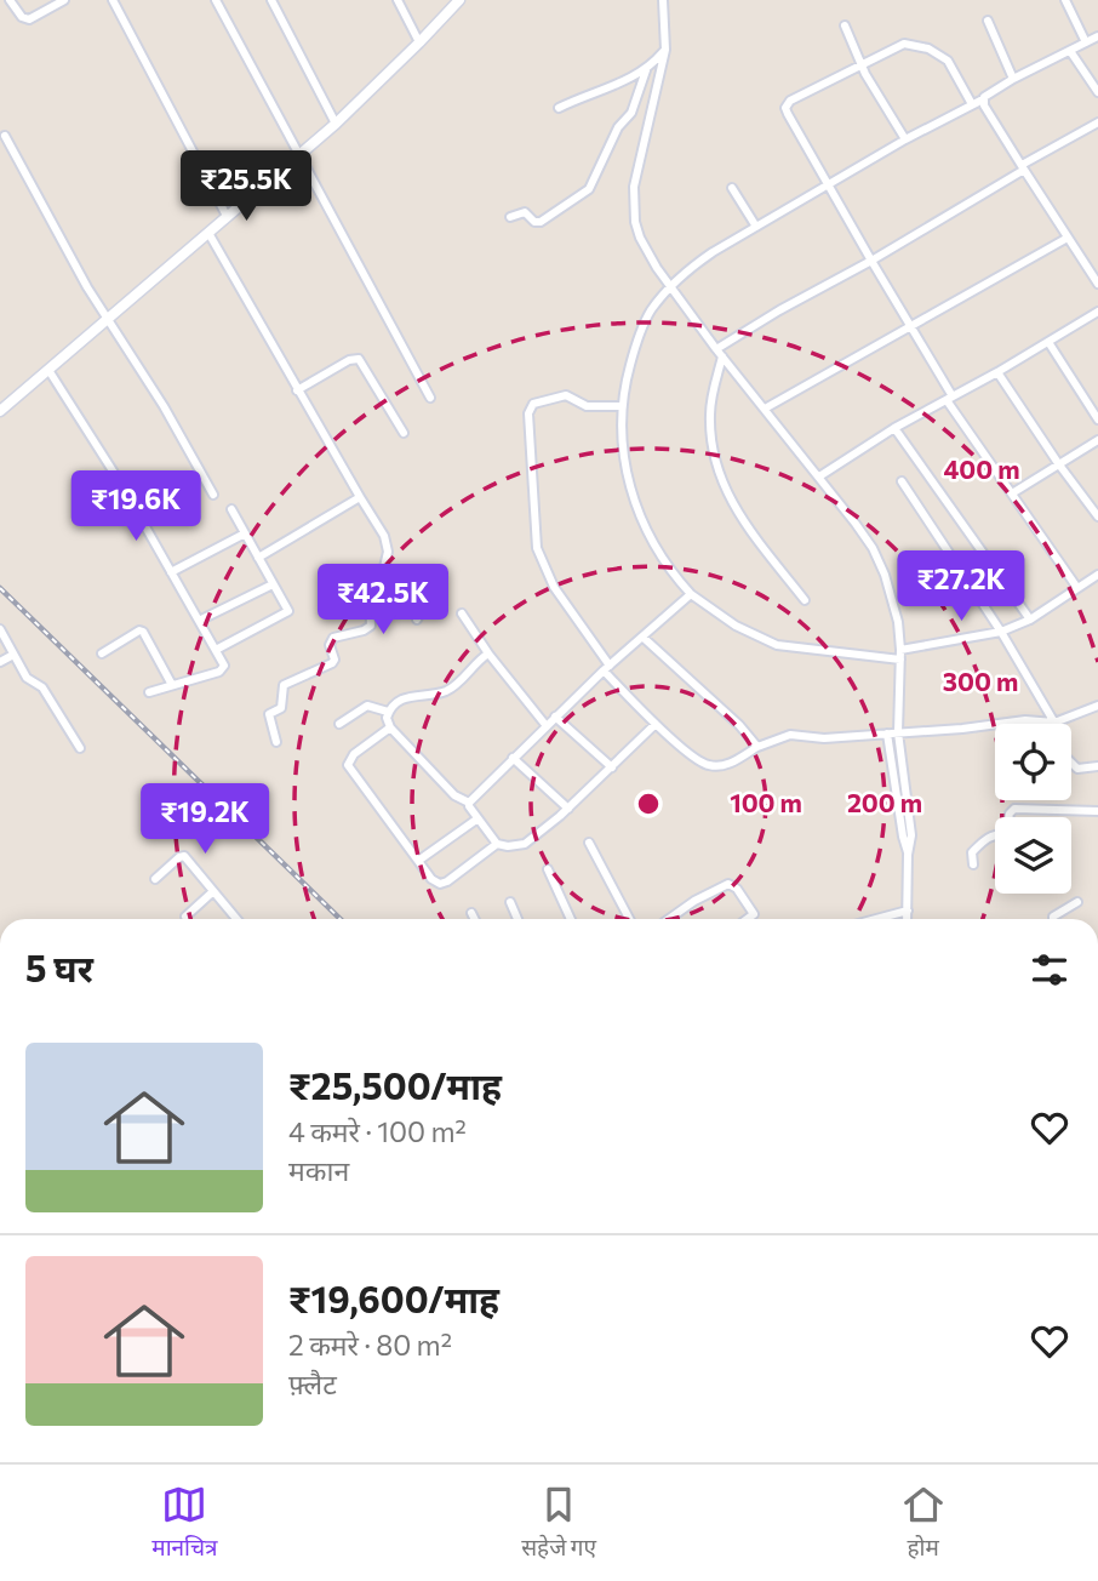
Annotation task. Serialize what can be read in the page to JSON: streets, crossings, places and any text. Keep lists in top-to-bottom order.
{
  "page": {
    "price": [
      "₹25.5K",
      "₹19.6K",
      "₹27.2K",
      "₹42.5K",
      "₹19.2K"
    ],
    "heading": "5 घर",
    "list": [
      {
        "name": "₹25,500/माह",
        "note": "4 कमरे · 100 m² · मकान"
      },
      {
        "name": "₹19,600/माह",
        "note": "2 कमरे · 80 m² · फ़्लैट"
      }
    ],
    "tabs": ["मानचित्र", "सहेजे गए", "होम"]
  },
  "rings": [
    "400 m",
    "300 m",
    "100 m",
    "200 m"
  ]
}
